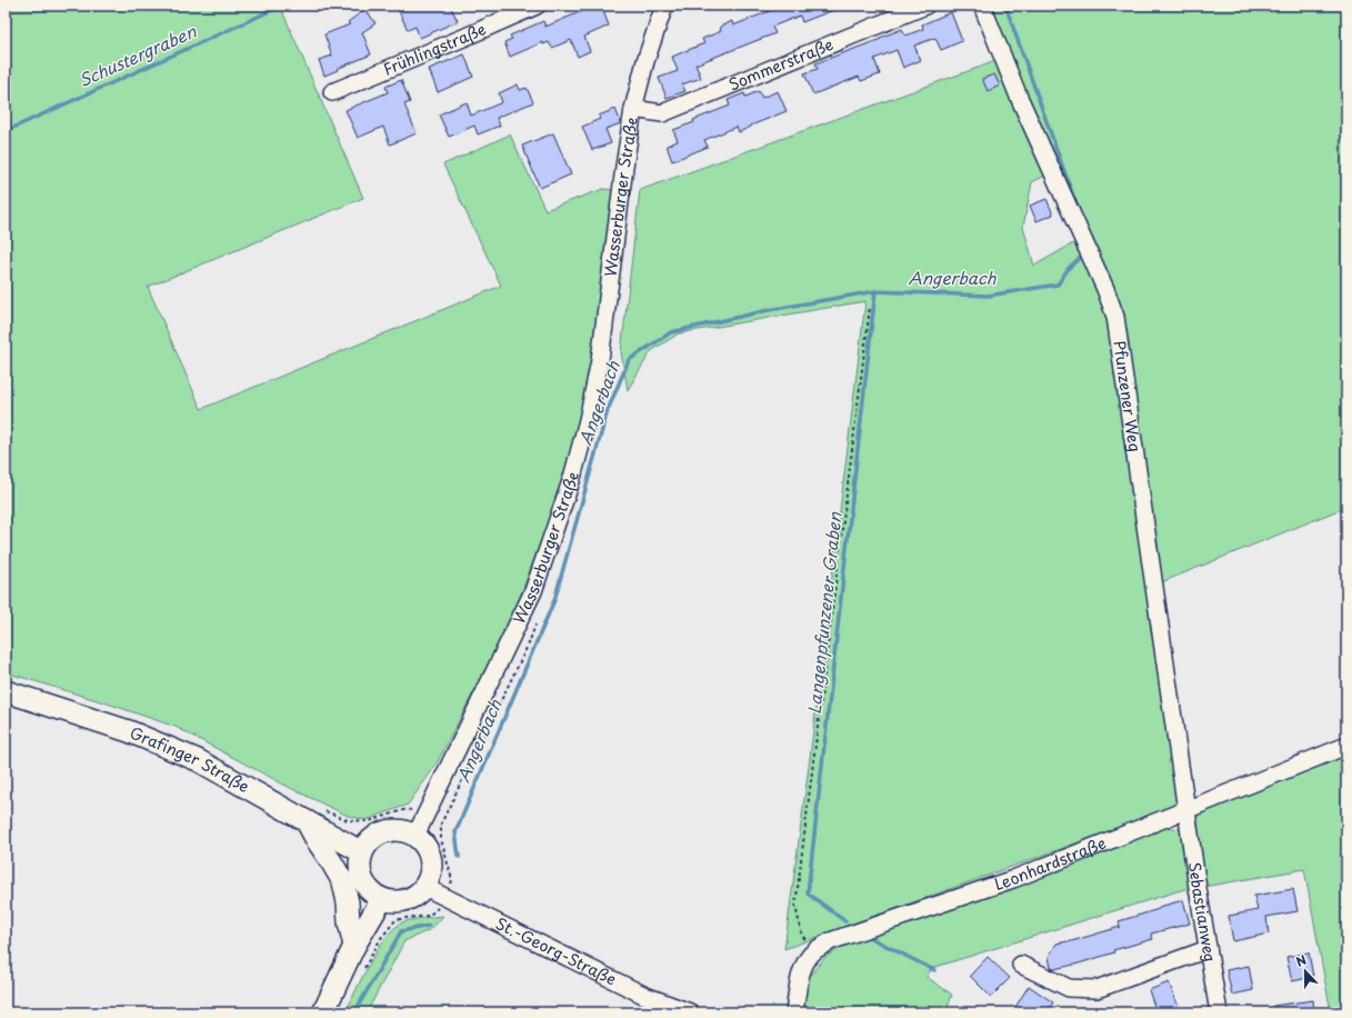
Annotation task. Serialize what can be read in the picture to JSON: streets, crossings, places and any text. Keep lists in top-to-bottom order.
{
  "streets": {
    "main road": ["Grafinger Straße"],
    "street": [
      "Frühlingstraße",
      "Sommerstraße",
      "Wasserburger Straße",
      "Pfunzener Weg",
      "Leonhardstraße",
      "Sebastianweg",
      "St.-Georg-Straße"
    ]
  },
  "crossings": [
    ["Sommerstraße", "Wasserburger Straße"],
    ["Wasserburger Straße", "Grafinger Straße"],
    ["Wasserburger Straße", "St.-Georg-Straße"],
    ["Pfunzener Weg", "Leonhardstraße"],
    ["Pfunzener Weg", "Sebastianweg"],
    ["Grafinger Straße", "St.-Georg-Straße"],
    ["Leonhardstraße", "Sebastianweg"]
  ],
  "water": ["Schustergraben", "Angerbach", "Langenpfunzener Graben"],
  "north": "top"
}
